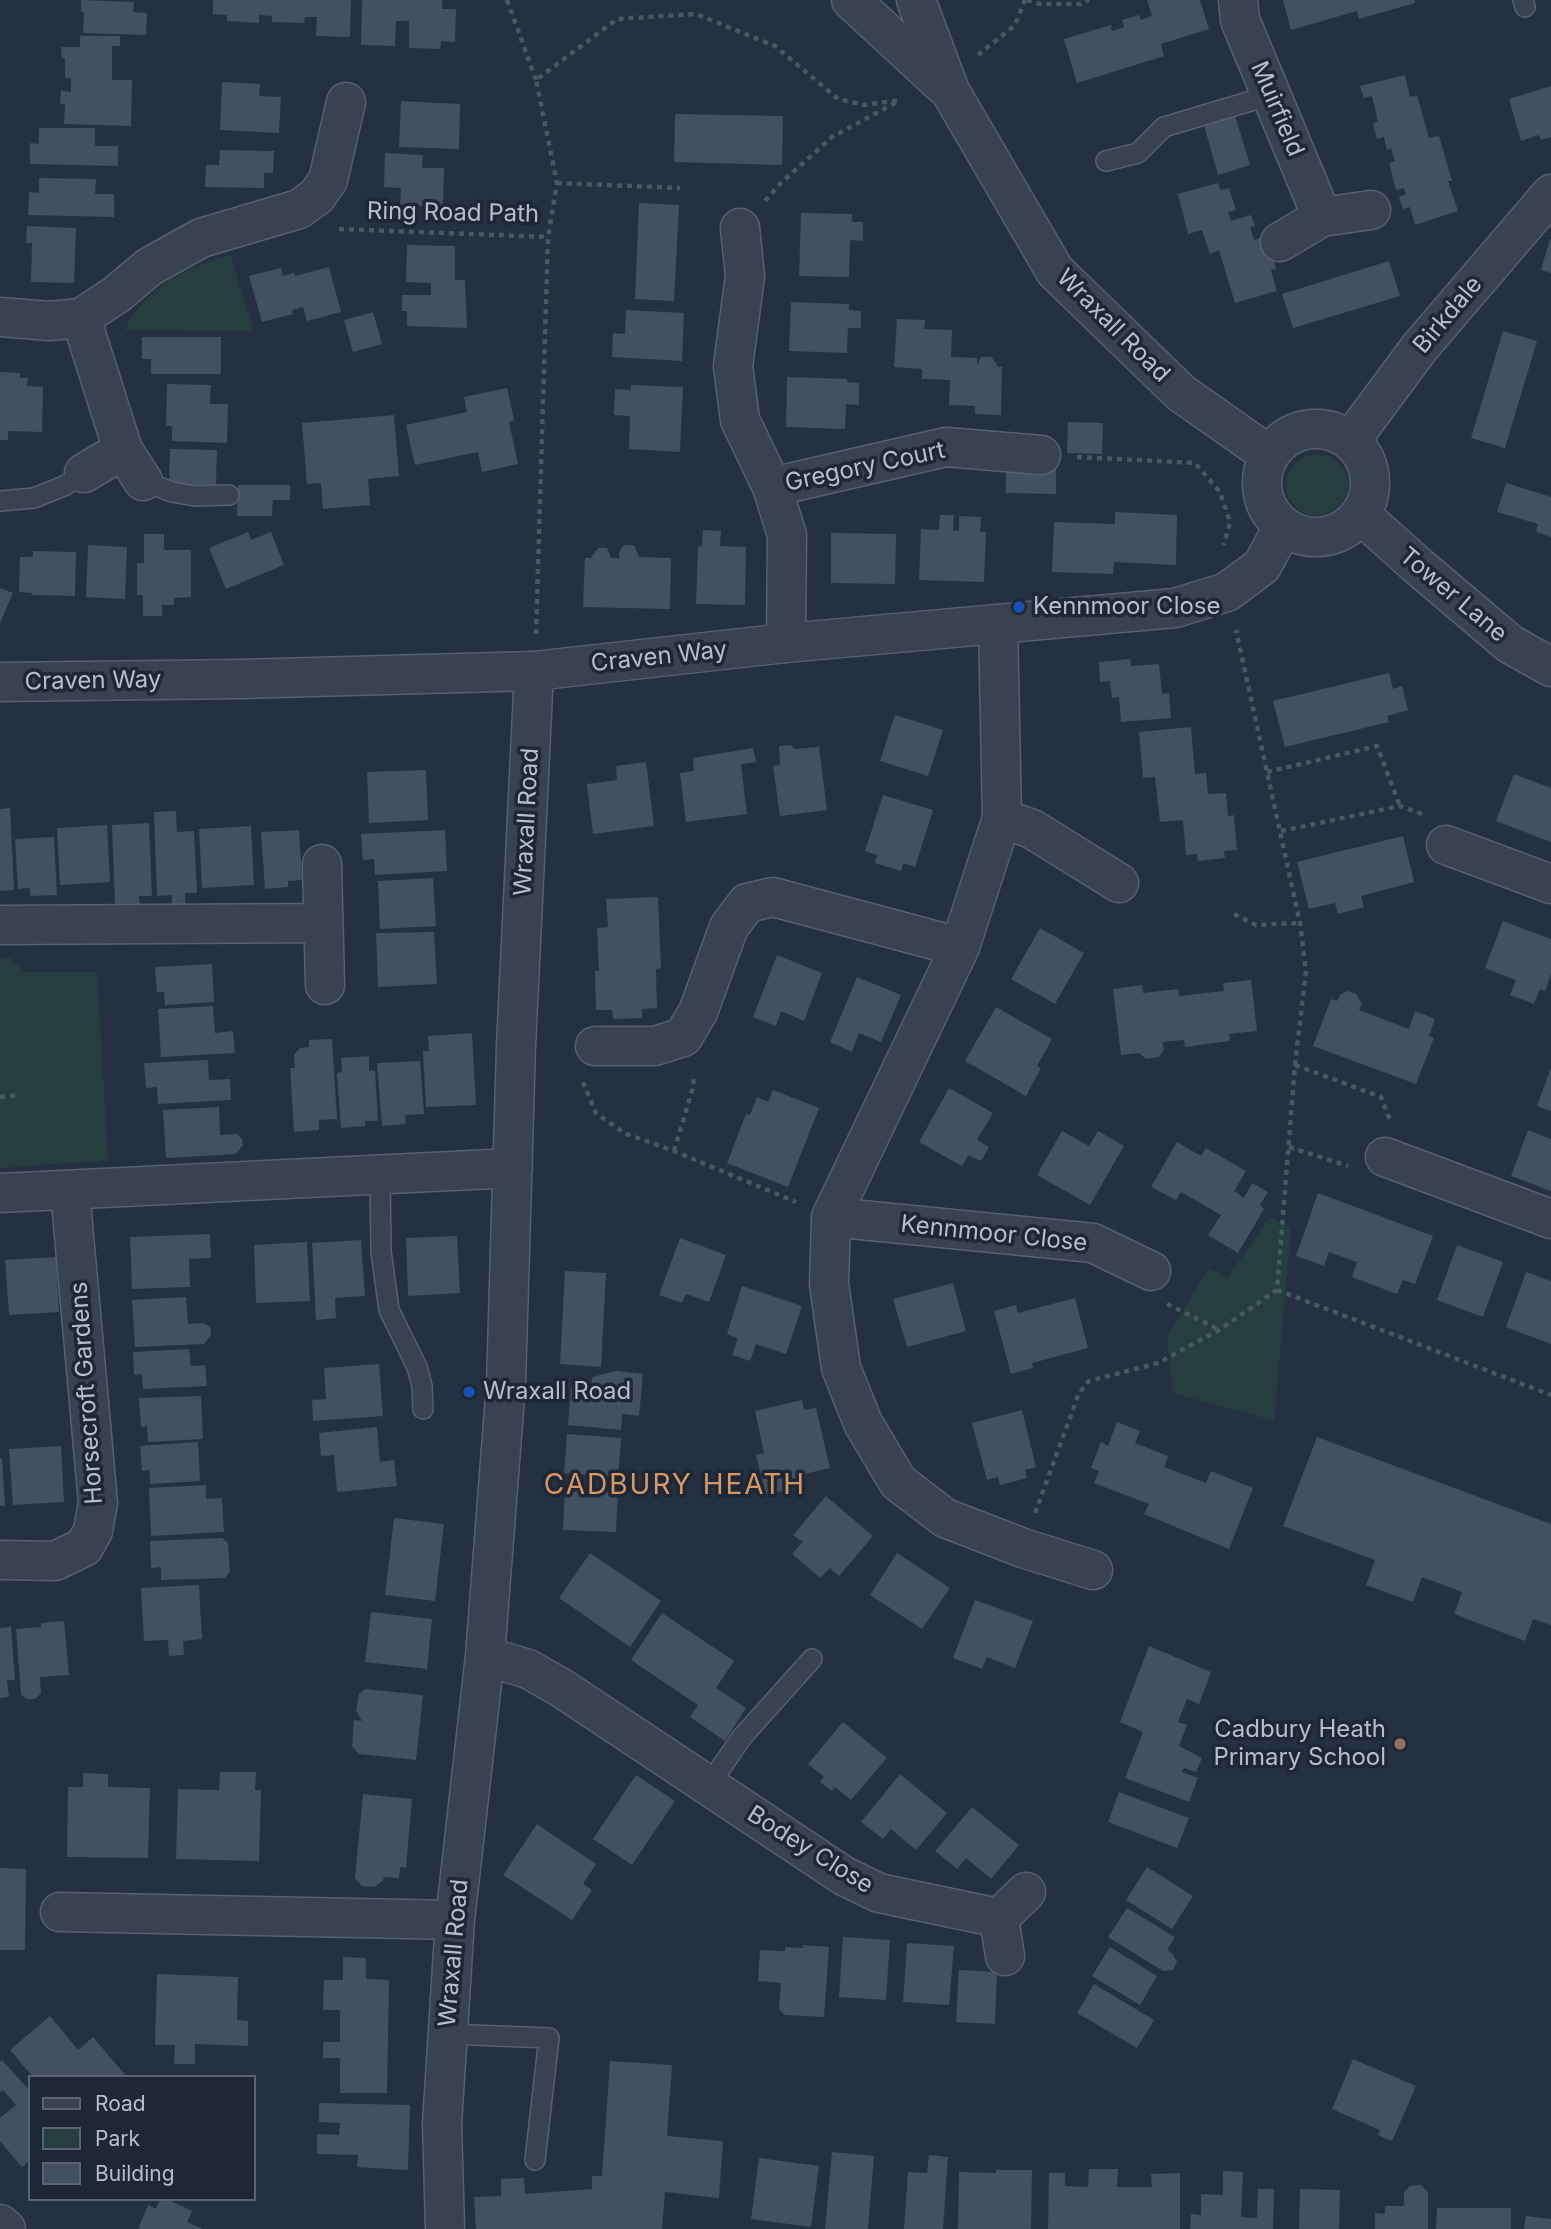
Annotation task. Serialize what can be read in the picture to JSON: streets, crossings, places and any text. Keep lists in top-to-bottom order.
{
  "streets": {
    "street": [
      "Muirfield",
      "Birkdale",
      "Wraxall Road",
      "Gregory Court",
      "Tower Lane",
      "Craven Way",
      "Kennmoor Close",
      "Horsecroft Gardens",
      "Bodey Close"
    ],
    "path": ["Ring Road Path"]
  },
  "crossings": [
    ["Birkdale", "Wraxall Road"],
    ["Birkdale", "Tower Lane"],
    ["Birkdale", "Craven Way"],
    ["Wraxall Road", "Tower Lane"],
    ["Wraxall Road", "Craven Way"],
    ["Wraxall Road", "Bodey Close"],
    ["Gregory Court", "Craven Way"],
    ["Tower Lane", "Craven Way"]
  ],
  "districts": ["CADBURY HEATH"],
  "places": ["Kennmoor Close", "Wraxall Road", "Cadbury Heath Primary School"],
  "legend": ["Road", "Park", "Building"]
}
